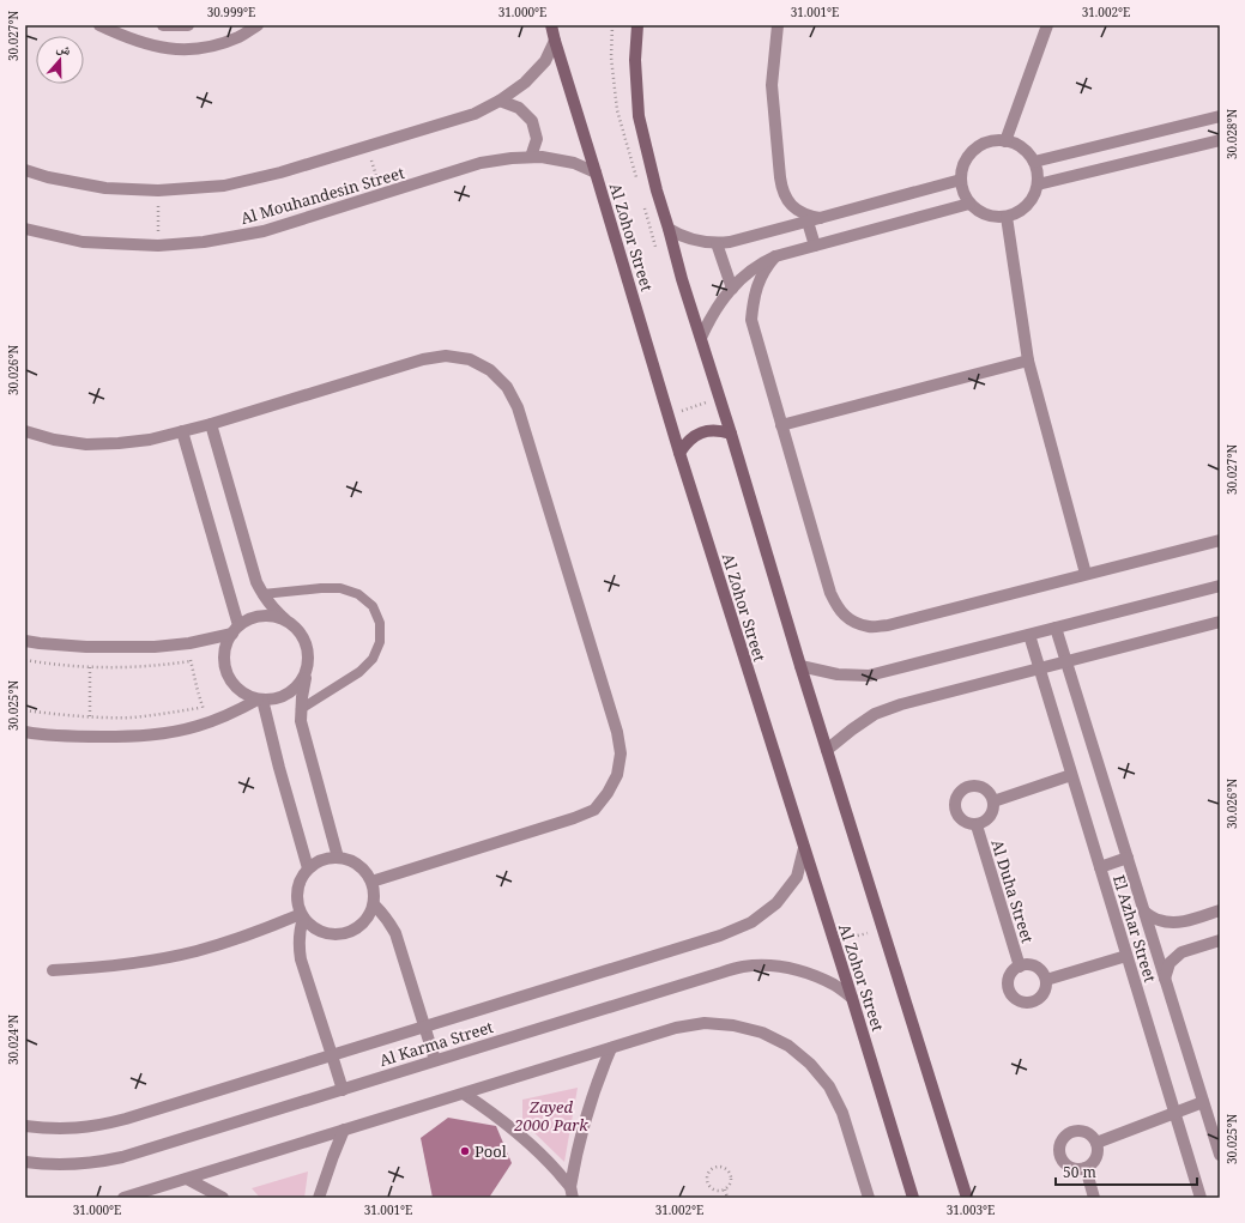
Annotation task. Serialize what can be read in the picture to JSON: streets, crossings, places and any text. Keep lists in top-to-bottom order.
{
  "streets": {
    "main road": ["Al Zohor Street"],
    "street": [
      "Al Mouhandesin Street",
      "Al Duha Street",
      "El Azhar Street",
      "Al Karma Street"
    ]
  },
  "crossings": [
    ["Al Mouhandesin Street", "Al Zohor Street"],
    ["Al Zohor Street", "Al Karma Street"]
  ],
  "parks": ["Zayed 2000 Park"],
  "places": ["Pool"],
  "scale_bar": "50 m",
  "north": "top",
  "coordinates": [
    "30.999°E",
    "31.000°E",
    "31.001°E",
    "31.002°E",
    "30.027°N",
    "30.028°N",
    "30.026°N",
    "30.025°N",
    "30.024°N",
    "31.003°E"
  ]
}
